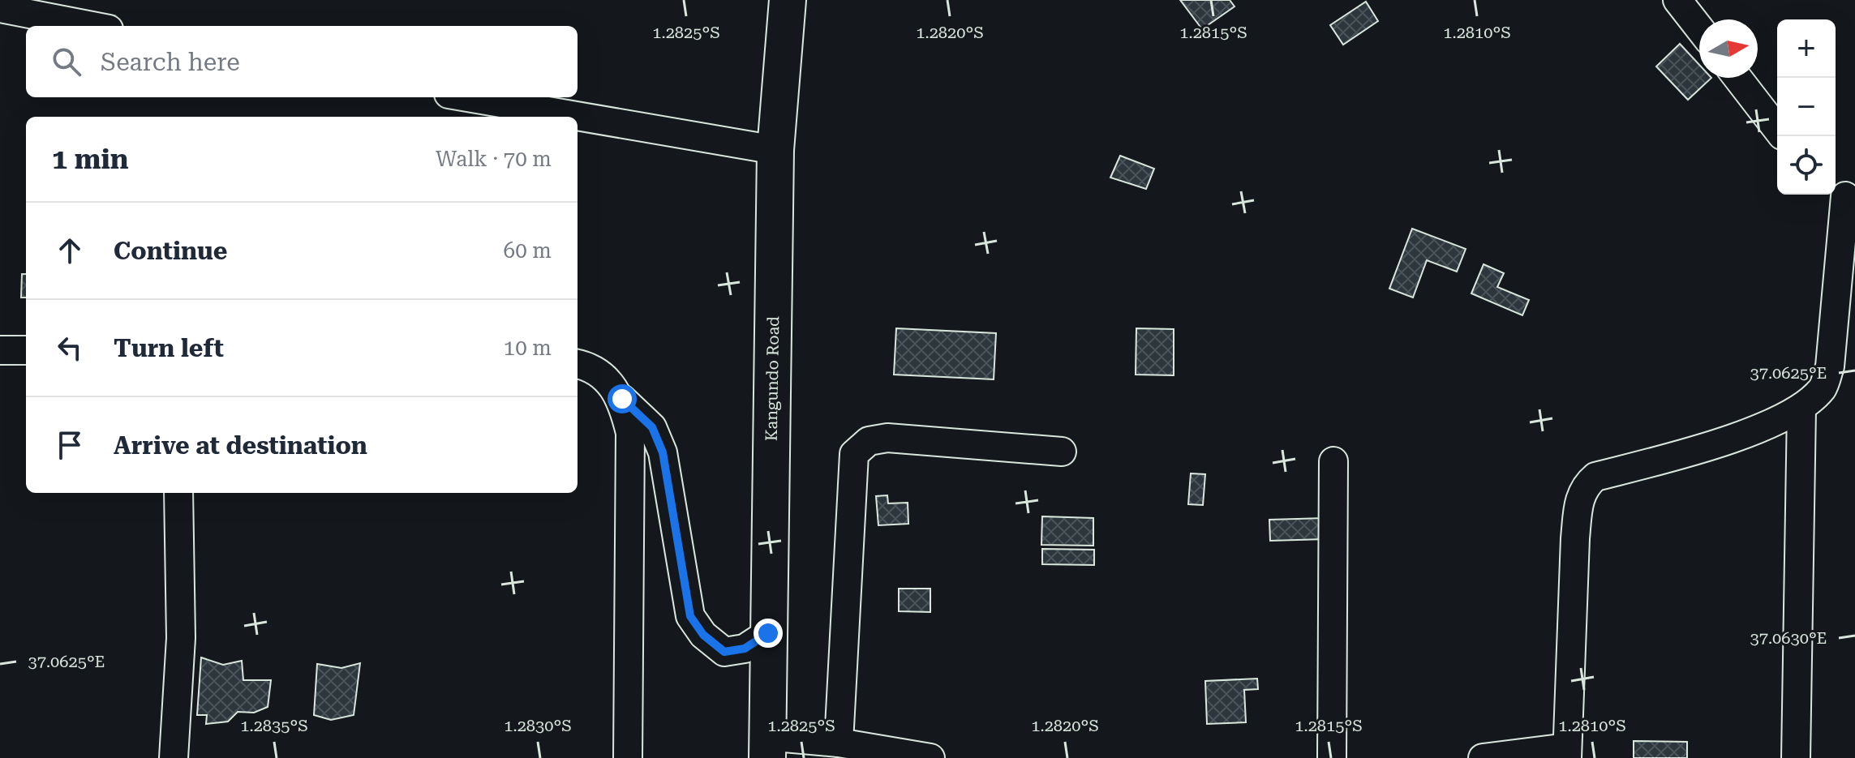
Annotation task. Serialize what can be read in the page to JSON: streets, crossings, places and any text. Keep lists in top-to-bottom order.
{
  "streets": {
    "highway": ["Kangundo Road"]
  },
  "north": "right",
  "page": {
    "map_buttons": ["+", "−"],
    "search": "Search here",
    "heading": ["1 min", "Walk · 70 m"],
    "list": [
      ["Continue", "60 m"],
      ["Turn left", "10 m"],
      "Arrive at destination"
    ]
  },
  "coordinates": [
    "1.2825°S",
    "1.2820°S",
    "1.2815°S",
    "1.2810°S",
    "37.0625°E",
    "37.0630°E",
    "1.2835°S",
    "1.2830°S"
  ]
}
